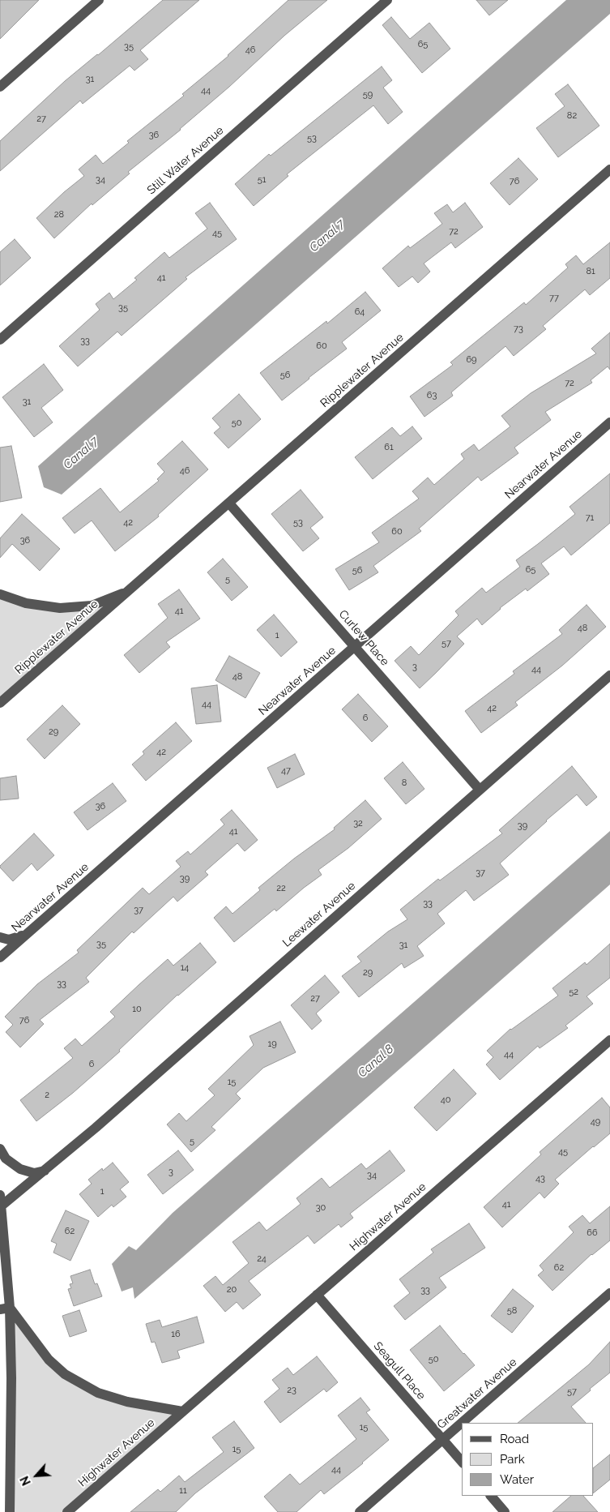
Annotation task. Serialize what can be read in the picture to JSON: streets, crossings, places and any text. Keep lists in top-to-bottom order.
{
  "streets": {
    "street": [
      "Still Water Avenue",
      "Ripplewater Avenue",
      "Nearwater Avenue",
      "Curlew Place",
      "Leewater Avenue",
      "Highwater Avenue",
      "Seagull Place",
      "Greatwater Avenue"
    ]
  },
  "crossings": [
    ["Ripplewater Avenue", "Curlew Place"],
    ["Nearwater Avenue", "Curlew Place"],
    ["Curlew Place", "Leewater Avenue"],
    ["Highwater Avenue", "Seagull Place"],
    ["Seagull Place", "Greatwater Avenue"]
  ],
  "water": ["Canal 7", "Canal 8"],
  "house_numbers": [
    "65",
    "35",
    "46",
    "31",
    "44",
    "59",
    "82",
    "27",
    "36",
    "53",
    "34",
    "51",
    "76",
    "28",
    "72",
    "45",
    "81",
    "41",
    "77",
    "35",
    "64",
    "73",
    "33",
    "60",
    "69",
    "56",
    "72",
    "63",
    "31",
    "50",
    "61",
    "46",
    "71",
    "42",
    "53",
    "60",
    "36",
    "65",
    "56",
    "5",
    "41",
    "48",
    "1",
    "57",
    "3",
    "44",
    "48",
    "44",
    "42",
    "6",
    "29",
    "42",
    "47",
    "8",
    "36",
    "32",
    "39",
    "41",
    "37",
    "39",
    "22",
    "33",
    "37",
    "35",
    "31",
    "14",
    "29",
    "33",
    "52",
    "27",
    "10",
    "76",
    "19",
    "44",
    "6",
    "15",
    "2",
    "40",
    "49",
    "5",
    "45",
    "3",
    "34",
    "43",
    "1",
    "41",
    "30",
    "62",
    "66",
    "24",
    "62",
    "20",
    "33",
    "58",
    "16",
    "50",
    "23",
    "57",
    "15",
    "15",
    "44",
    "11"
  ],
  "legend": ["Road", "Park", "Water"],
  "north": "bottom left"
}
